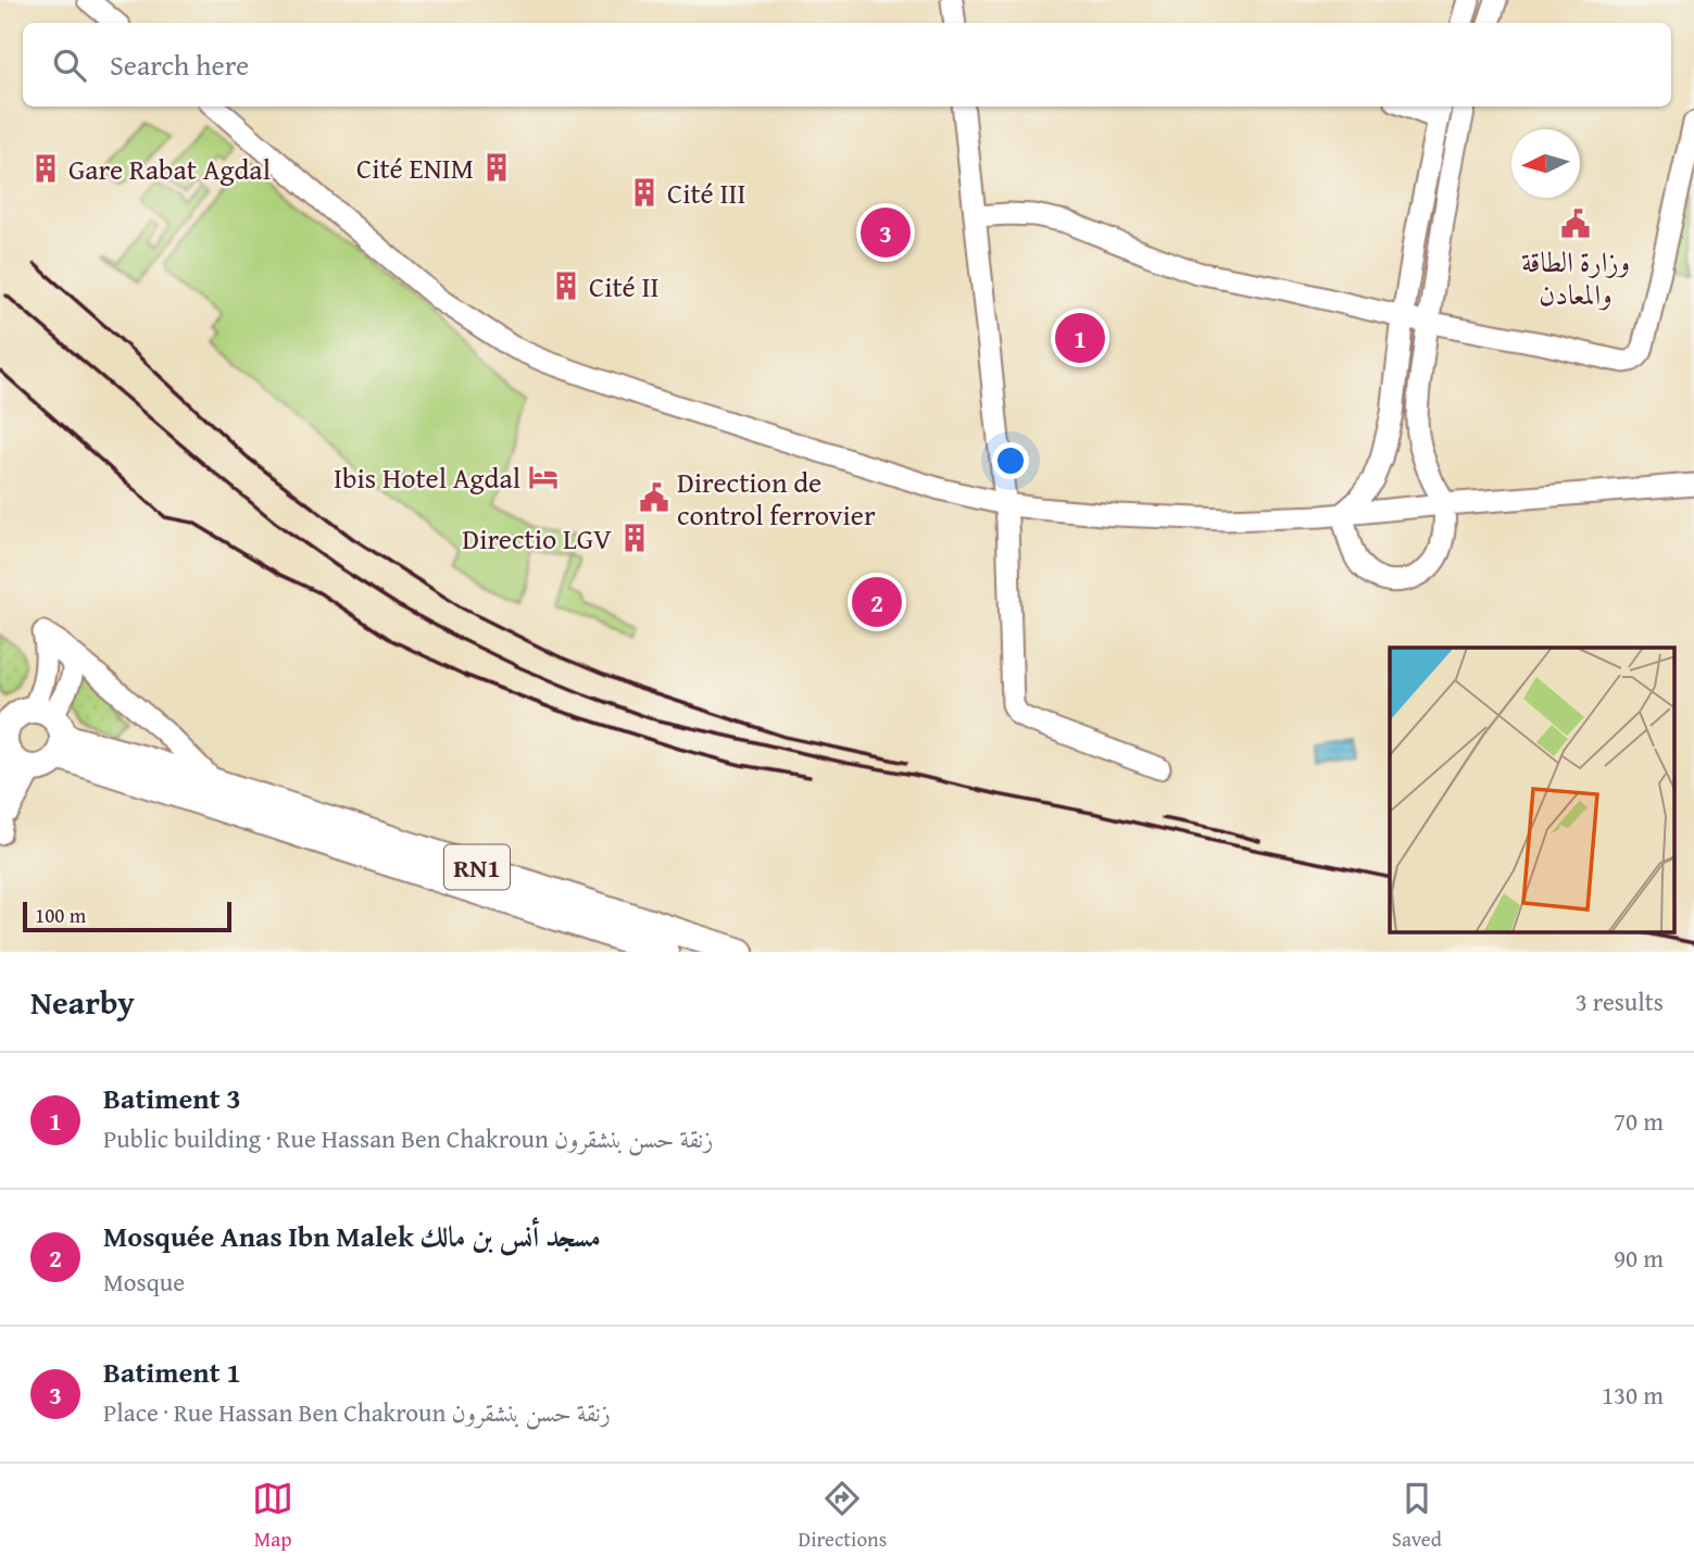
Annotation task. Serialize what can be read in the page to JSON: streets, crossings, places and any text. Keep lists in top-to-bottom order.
{
  "streets": {
    "main road": ["RN1"]
  },
  "places": {
    "building": [
      "Cité ENIM",
      "Gare Rabat Agdal",
      "Cité III",
      "Cité II",
      "Directio LGV"
    ],
    "public building": ["وزارة الطاقة والمعادن", "Direction de control ferrovier"],
    "hotel": ["Ibis Hotel Agdal"]
  },
  "scale_bar": "100 m",
  "north": "left",
  "page": {
    "search": "Search here",
    "pins": ["3", "1", "2"],
    "scale": "100 m",
    "heading": ["Nearby", "3 results"],
    "list": [
      {
        "mark": "1",
        "name": "Batiment 3",
        "note": "Public building · Rue Hassan Ben Chakroun زنقة حسن بنشقرون",
        "value": "70 m"
      },
      {
        "mark": "2",
        "name": "Mosquée Anas Ibn Malek مسجد أنس بن مالك",
        "note": "Mosque",
        "value": "90 m"
      },
      {
        "mark": "3",
        "name": "Batiment 1",
        "note": "Place · Rue Hassan Ben Chakroun زنقة حسن بنشقرون",
        "value": "130 m"
      }
    ],
    "nav": ["Map", "Directions", "Saved"]
  }
}
